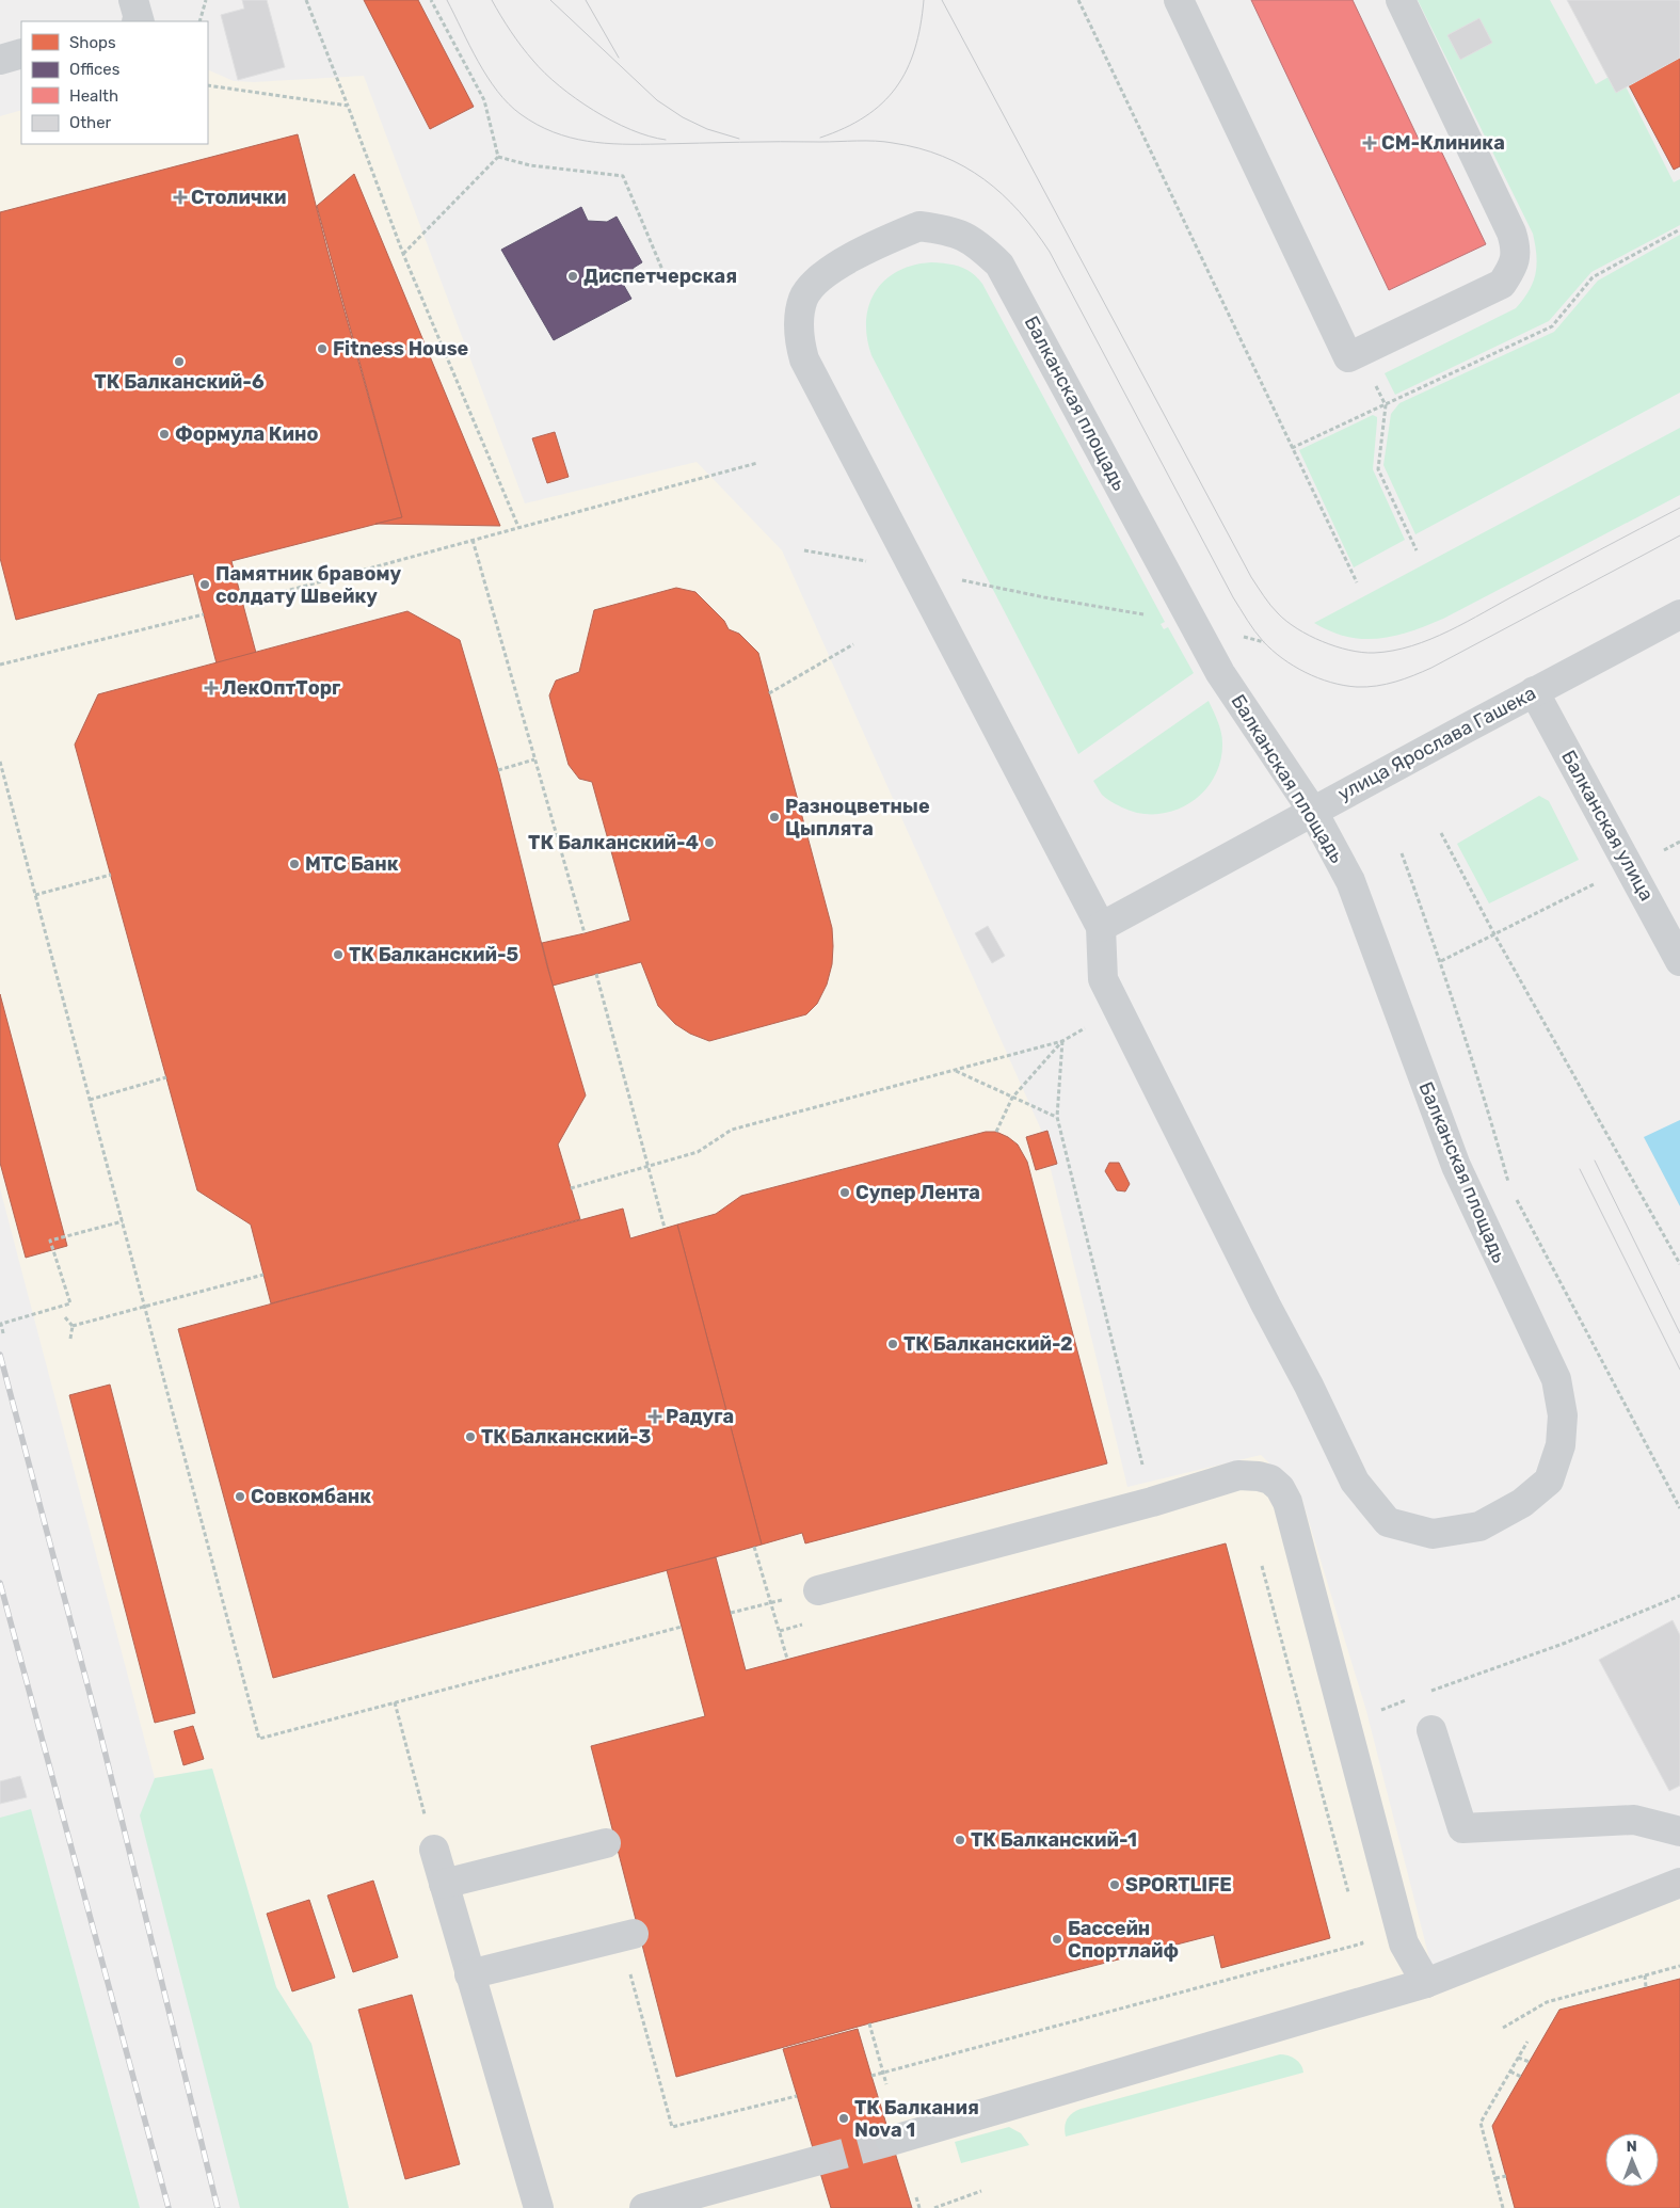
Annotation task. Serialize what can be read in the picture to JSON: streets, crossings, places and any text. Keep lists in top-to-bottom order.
{
  "streets": {
    "street": ["Балканская площадь", "улица Ярослава Гашека", "Балканская улица"]
  },
  "crossings": [
    ["Балканская площадь", "улица Ярослава Гашека"],
    ["улица Ярослава Гашека", "Балканская улица"]
  ],
  "places": {
    "health": [
      "СМ-Клиника",
      "Столички",
      "ЛекОптТорг",
      "Радуга"
    ],
    "other": [
      "Диспетчерская",
      "Fitness House",
      "ТК Балканский-6",
      "Формула Кино",
      "Памятник бравому солдату Швейку",
      "Разноцветные Цыплята",
      "ТК Балканский-4",
      "МТС Банк",
      "ТК Балканский-5",
      "Супер Лента",
      "ТК Балканский-2",
      "ТК Балканский-3",
      "Совкомбанк",
      "ТК Балканский-1",
      "SPORTLIFE",
      "Бассейн Спортлайф",
      "ТК Балкания Nova 1"
    ]
  },
  "legend": [
    "Shops",
    "Offices",
    "Health",
    "Other"
  ],
  "north": "top"
}
